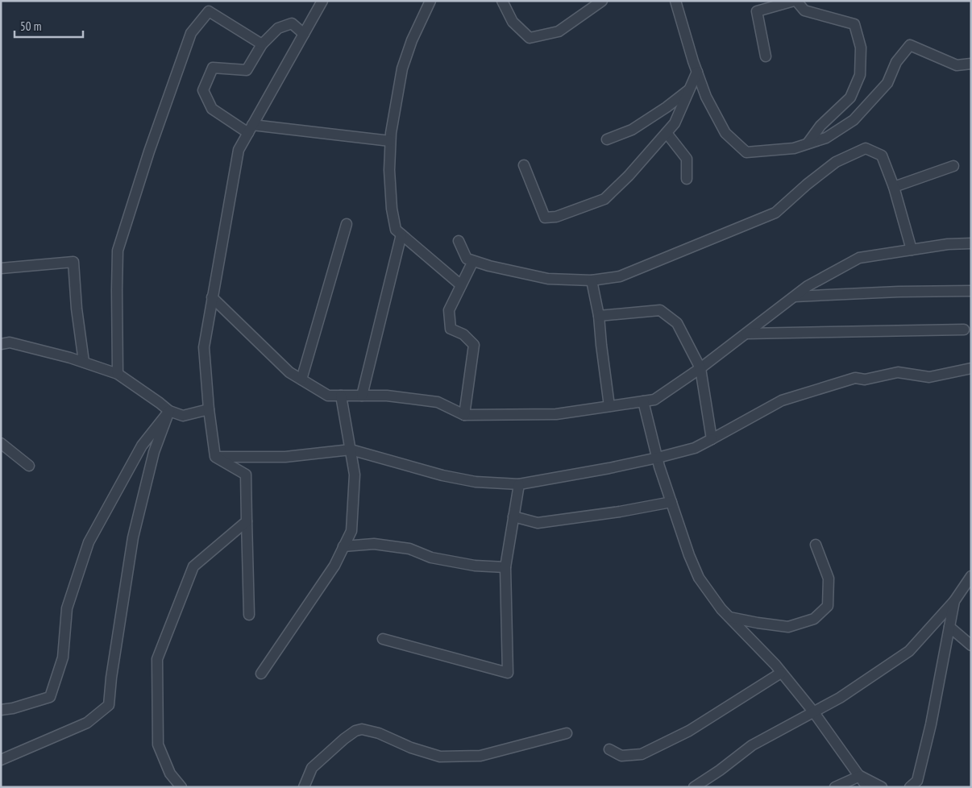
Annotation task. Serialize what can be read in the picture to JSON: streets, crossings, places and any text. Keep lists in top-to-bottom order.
{
  "scale_bar": "50 m"
}
